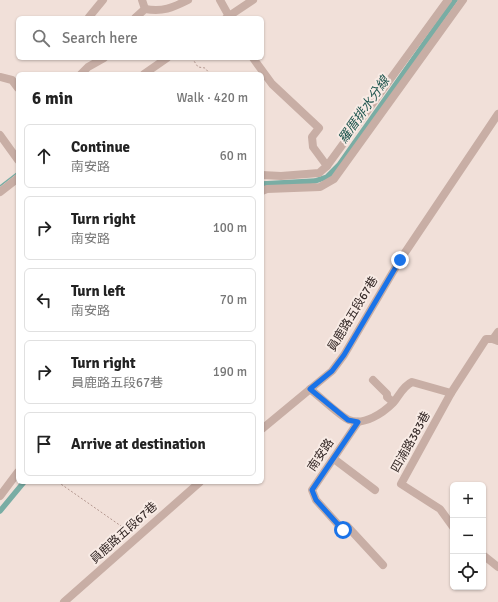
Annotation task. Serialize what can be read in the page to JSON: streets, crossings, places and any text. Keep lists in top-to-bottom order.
{
  "streets": {
    "street": ["員鹿路五段67巷", "四湳路383巷", "南安路"]
  },
  "water": ["羅厝排水分線"],
  "page": {
    "search": "Search here",
    "heading": ["6 min", "Walk · 420 m"],
    "list": [
      ["Continue", "南安路", "60 m"],
      ["Turn right", "南安路", "100 m"],
      ["Turn left", "南安路", "70 m"],
      ["Turn right", "員鹿路五段67巷", "190 m"],
      "Arrive at destination"
    ],
    "map_buttons": ["+", "−"]
  }
}
